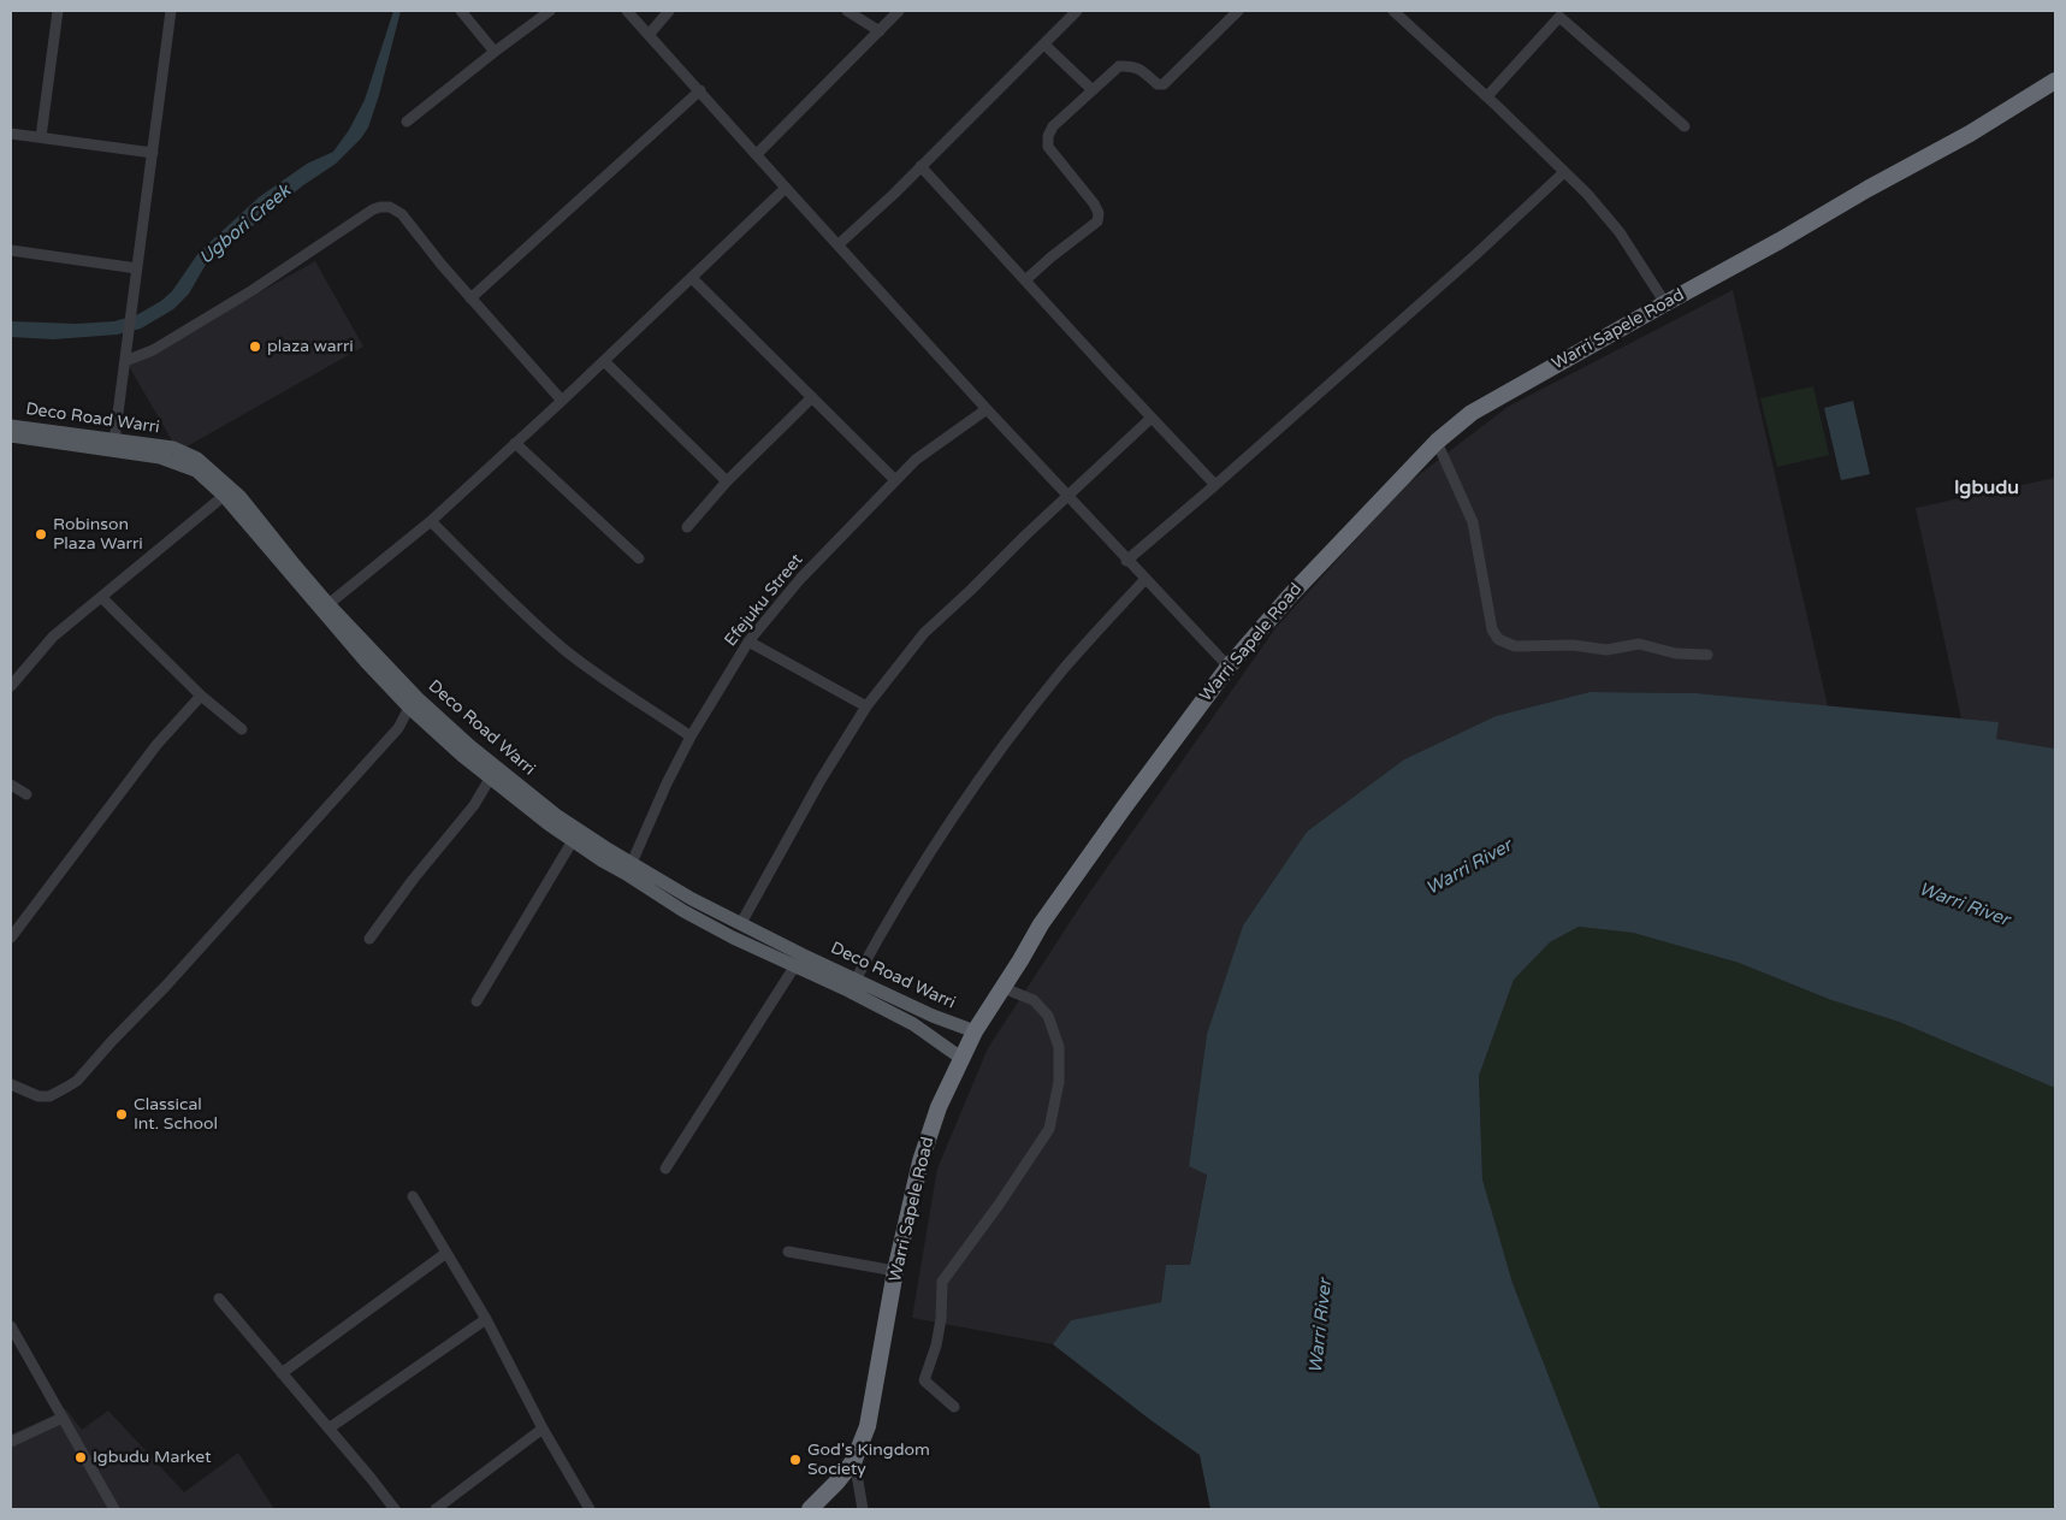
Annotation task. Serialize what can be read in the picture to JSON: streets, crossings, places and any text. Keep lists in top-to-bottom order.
{
  "streets": {
    "highway": ["Warri Sapele Road"],
    "main road": ["Deco Road Warri"],
    "street": ["Efejuku Street"]
  },
  "crossings": [
    ["Warri Sapele Road", "Deco Road Warri"],
    ["Deco Road Warri", "Efejuku Street"]
  ],
  "districts": ["Igbudu"],
  "water": ["Ugbori Creek", "Warri River"],
  "places": [
    "plaza warri",
    "Robinson Plaza Warri",
    "Classical Int. School",
    "Igbudu Market",
    "God's Kingdom Society"
  ]
}
